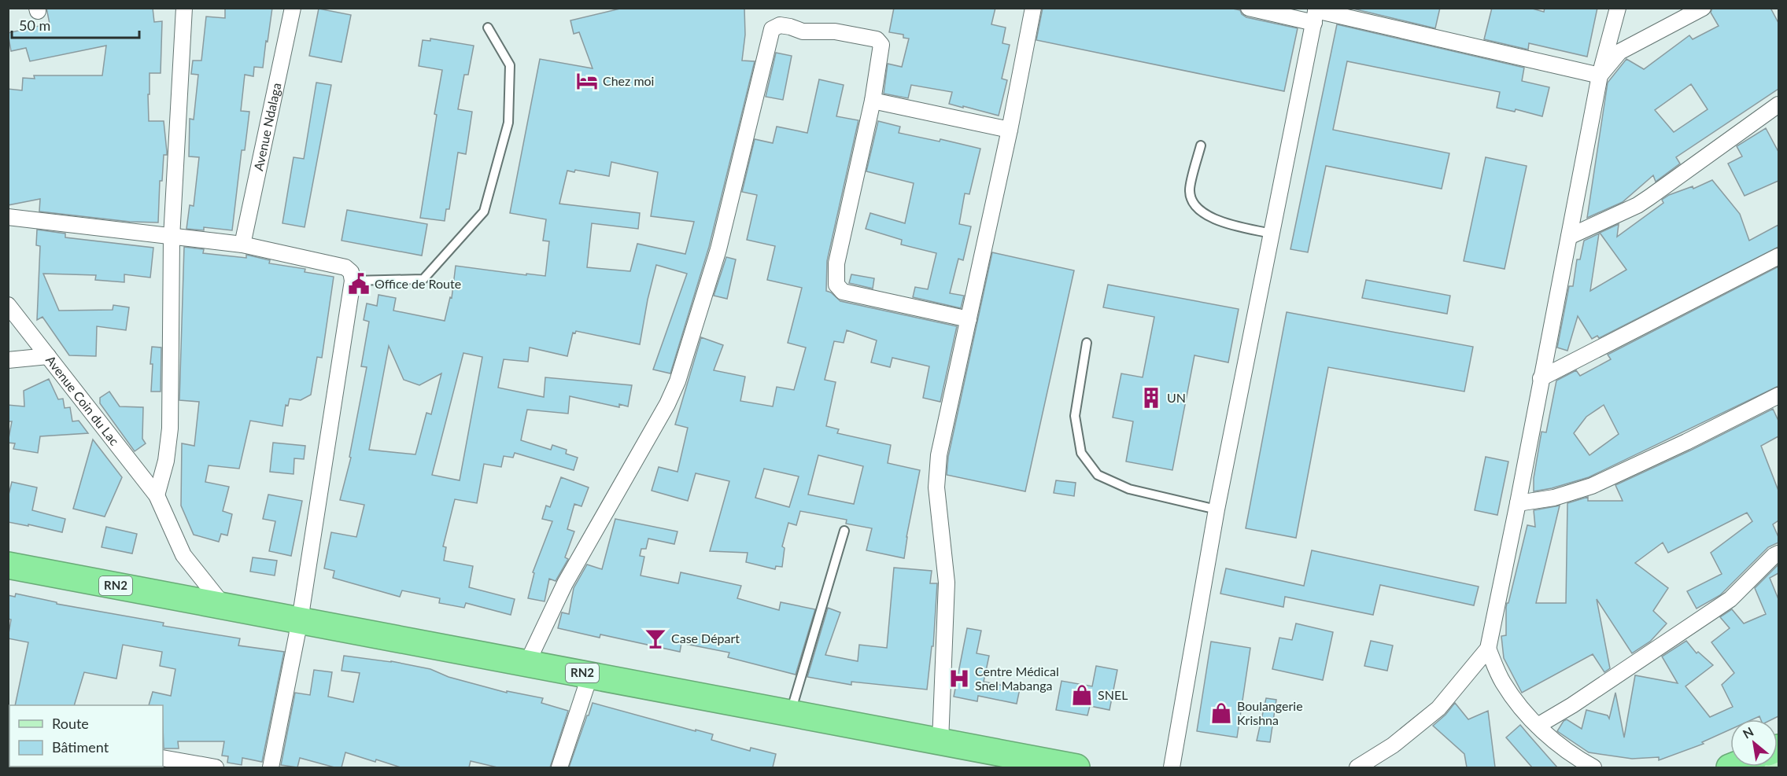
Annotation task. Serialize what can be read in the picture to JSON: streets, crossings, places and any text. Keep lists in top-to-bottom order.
{
  "streets": {
    "highway": ["RN2"],
    "street": ["Avenue Ndalaga", "Avenue Coin du Lac"]
  },
  "crossings": [
    ["Avenue Coin du Lac", "RN2"]
  ],
  "places": {
    "hotel": ["Chez moi"],
    "public building": ["Office de Route"],
    "building": ["UN"],
    "bar": ["Case Départ"],
    "hospital": ["Centre Médical Snel Mabanga"],
    "shop": ["SNEL", "Boulangerie Krishna"]
  },
  "legend": ["Route", "Bâtiment"],
  "scale_bar": "50 m",
  "north": "top left"
}
